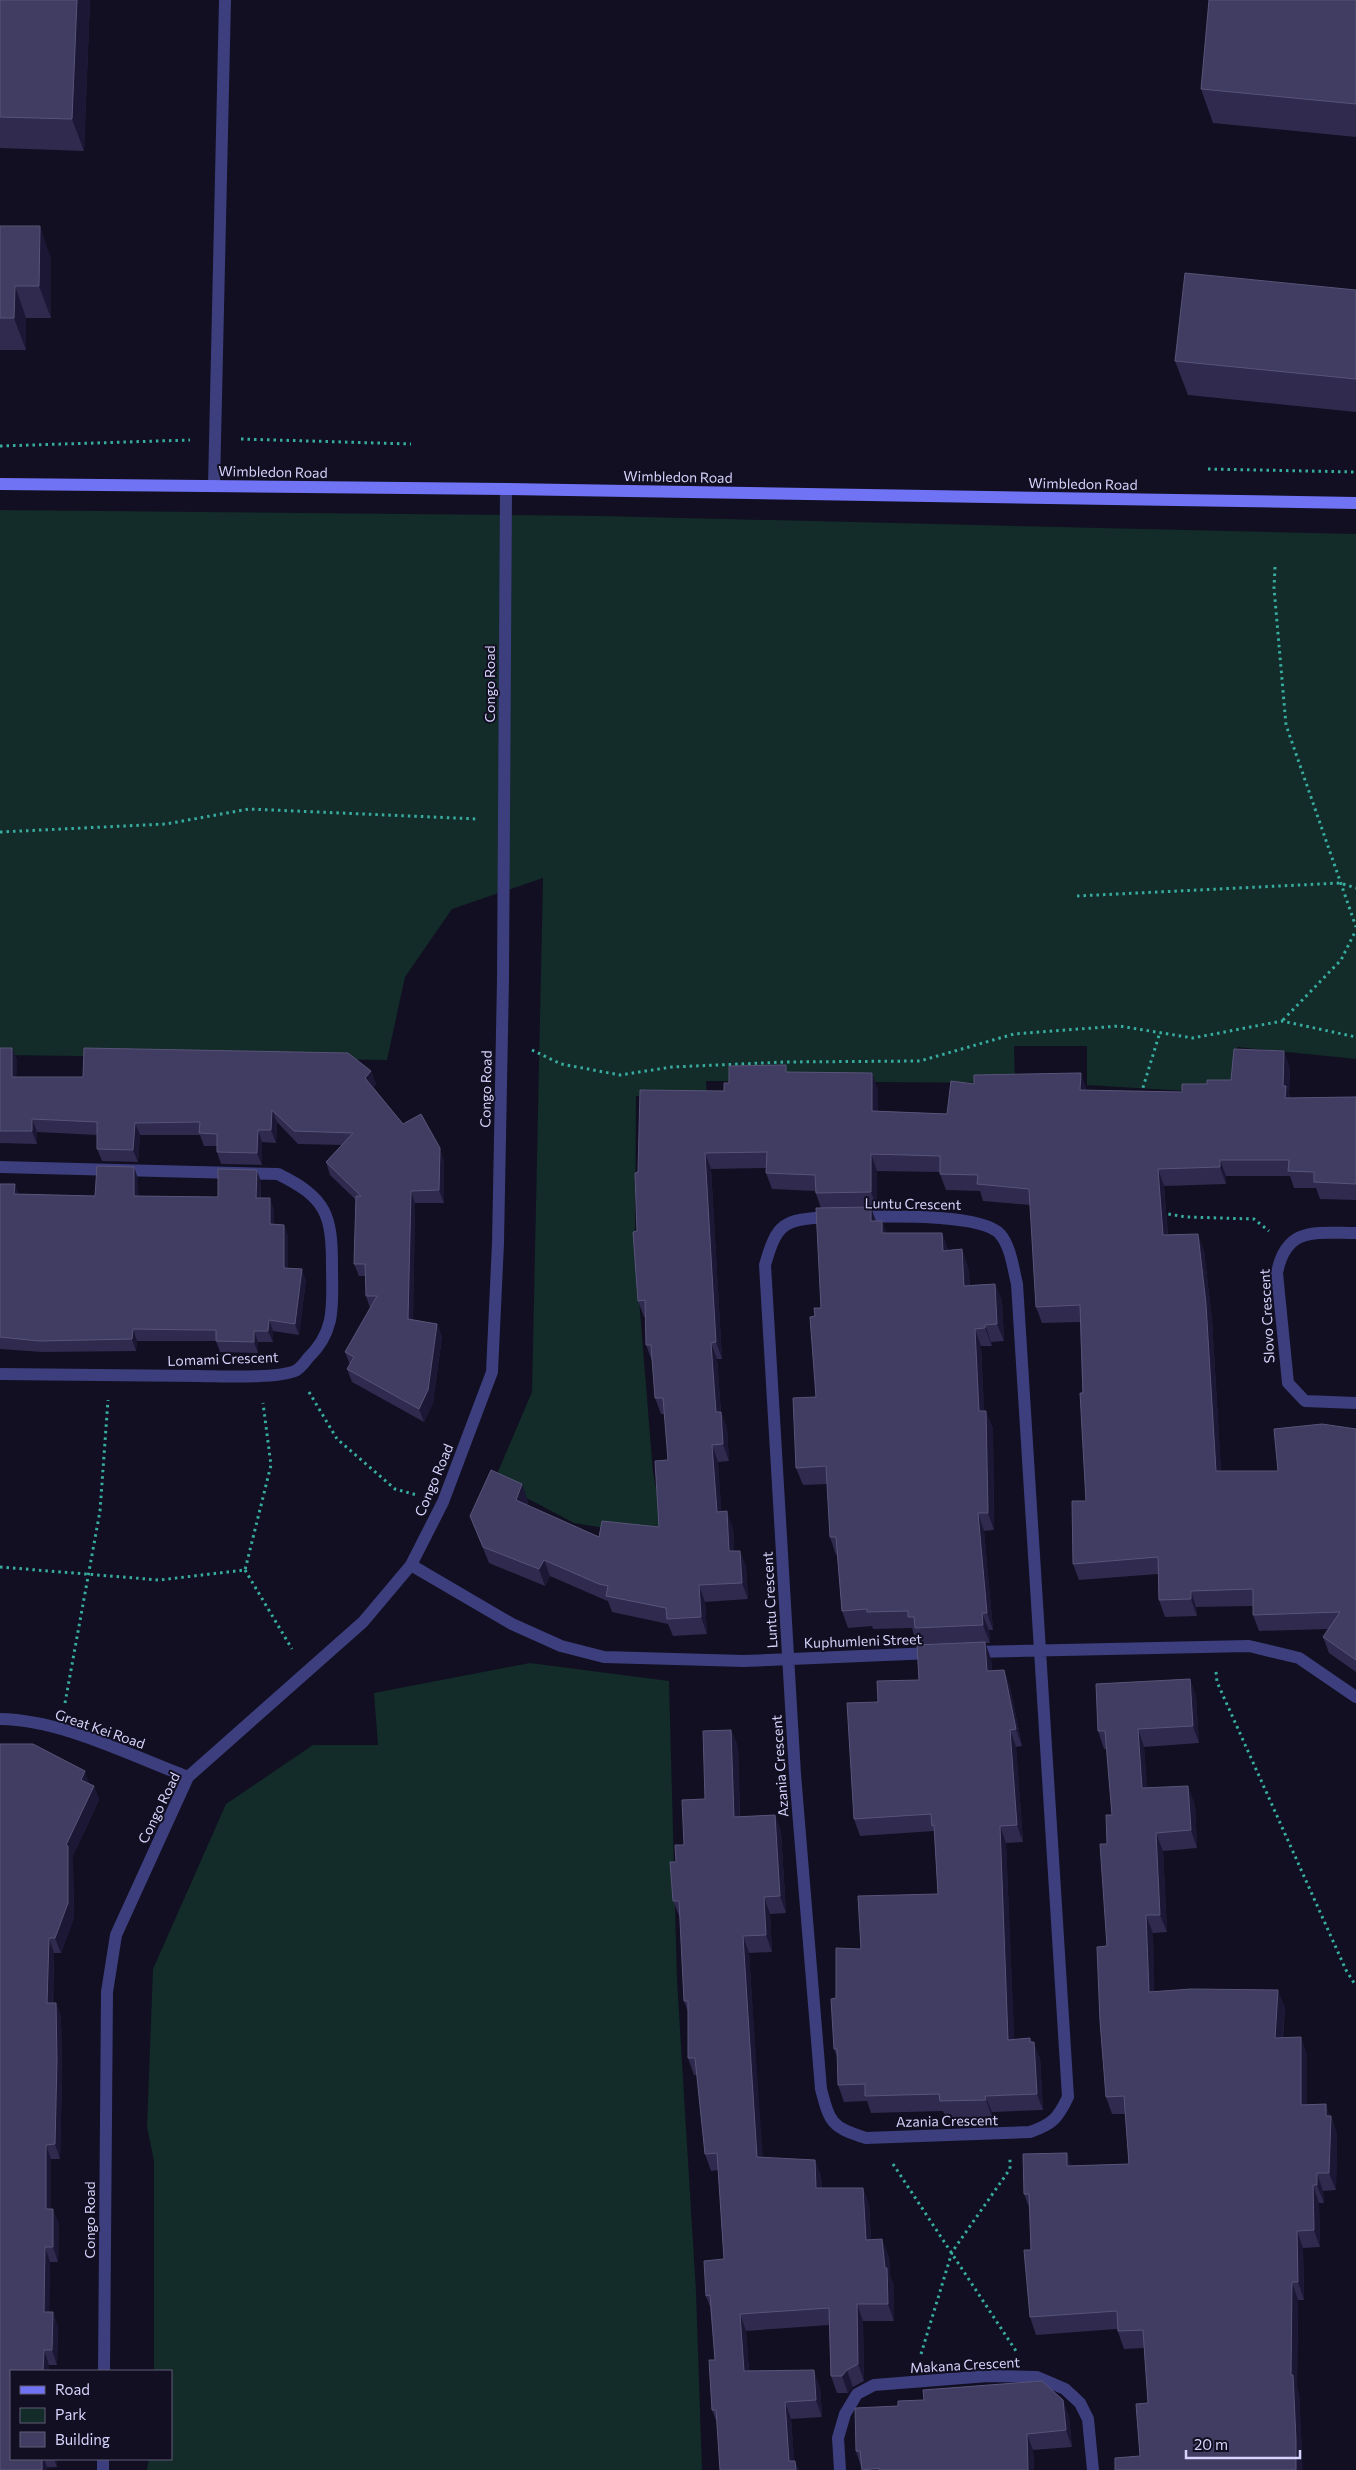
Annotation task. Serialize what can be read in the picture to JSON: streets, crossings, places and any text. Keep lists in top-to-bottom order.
{
  "streets": {
    "main road": ["Wimbledon Road"],
    "street": [
      "Congo Road",
      "Luntu Crescent",
      "Slovo Crescent",
      "Lomami Crescent",
      "Kuphumleni Street",
      "Great Kei Road",
      "Azania Crescent",
      "Makana Crescent"
    ]
  },
  "crossings": [
    ["Wimbledon Road", "Congo Road"],
    ["Congo Road", "Kuphumleni Street"],
    ["Congo Road", "Great Kei Road"],
    ["Luntu Crescent", "Kuphumleni Street"],
    ["Luntu Crescent", "Azania Crescent"],
    ["Kuphumleni Street", "Azania Crescent"]
  ],
  "legend": ["Road", "Park", "Building"],
  "scale_bar": "20 m"
}
